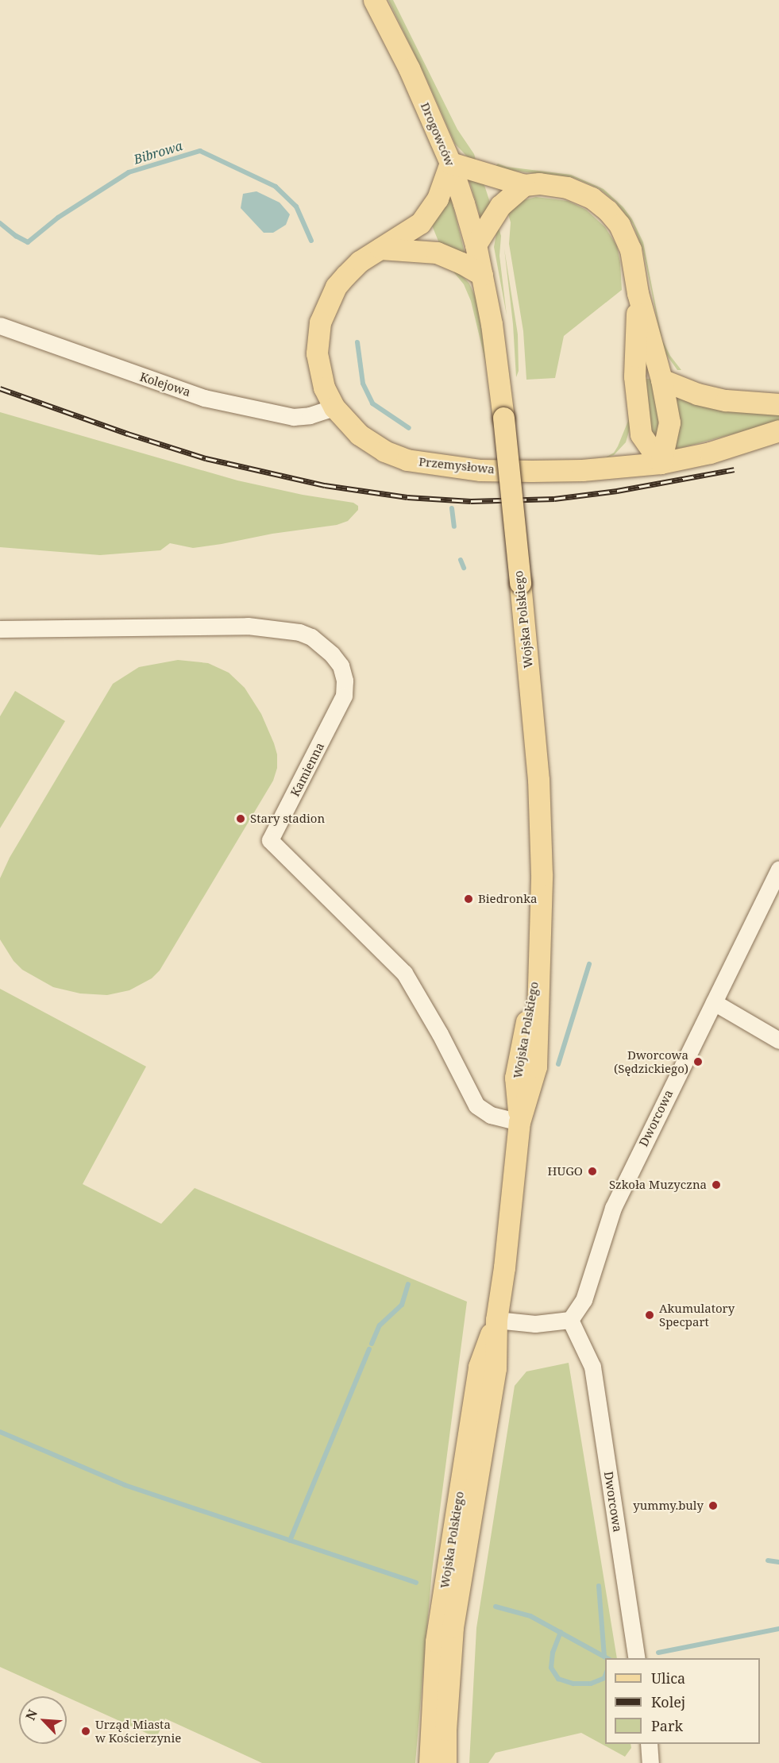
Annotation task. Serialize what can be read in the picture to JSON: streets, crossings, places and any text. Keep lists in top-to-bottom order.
{
  "streets": {
    "main road": ["Drogowców", "Przemysłowa", "Wojska Polskiego"],
    "street": ["Kolejowa", "Kamienna", "Dworcowa"]
  },
  "crossings": [
    ["Drogowców", "Przemysłowa"],
    ["Drogowców", "Wojska Polskiego"],
    ["Kolejowa", "Przemysłowa"],
    ["Wojska Polskiego", "Kamienna"]
  ],
  "water": ["Bibrowa"],
  "places": [
    "Stary stadion",
    "Biedronka",
    "Dworcowa (Sędzickiego)",
    "HUGO",
    "Szkoła Muzyczna",
    "Akumulatory Specpart",
    "yummy.buly",
    "Urząd Miasta w Kościerzynie"
  ],
  "legend": ["Ulica", "Kolej", "Park"],
  "north": "top left"
}
